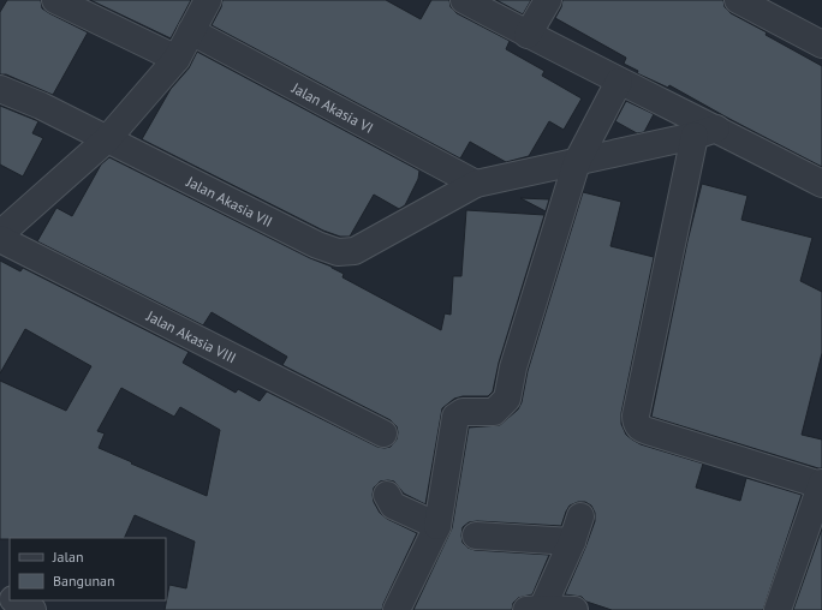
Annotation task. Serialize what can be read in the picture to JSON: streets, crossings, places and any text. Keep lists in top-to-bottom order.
{
  "streets": {
    "street": ["Jalan Akasia VI", "Jalan Akasia VII", "Jalan Akasia VIII"]
  },
  "crossings": [
    ["Jalan Akasia VI", "Jalan Akasia VII"]
  ],
  "legend": ["Jalan", "Bangunan"]
}
